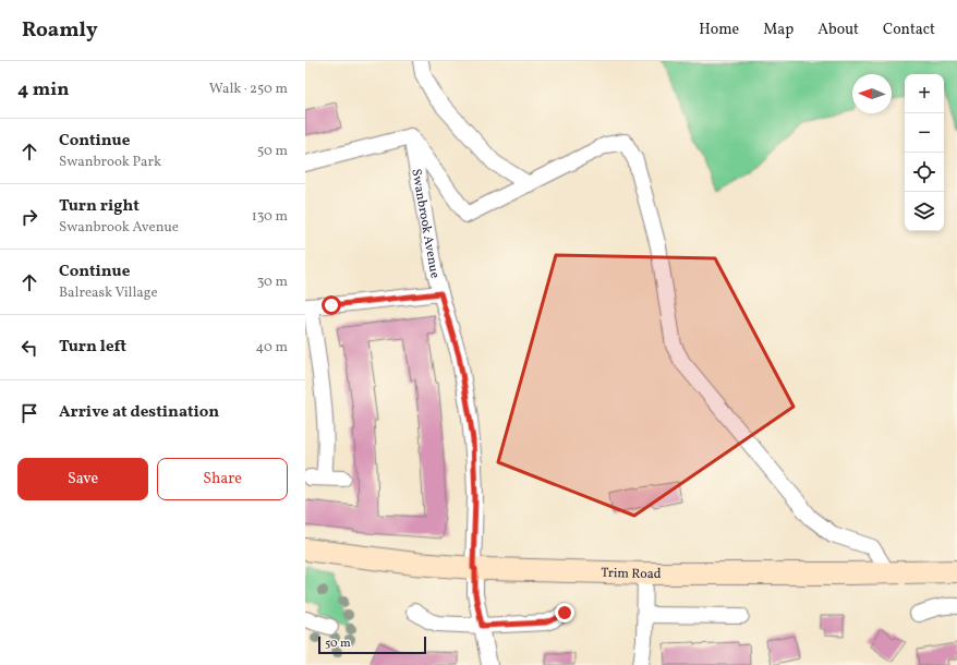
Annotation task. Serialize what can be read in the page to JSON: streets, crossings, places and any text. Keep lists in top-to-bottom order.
{
  "streets": {
    "main road": ["Trim Road"],
    "street": ["Swanbrook Avenue"]
  },
  "crossings": [
    ["Swanbrook Avenue", "Trim Road"]
  ],
  "scale_bar": "50 m",
  "north": "left",
  "page": {
    "header": "Roamly",
    "nav": [
      "Home",
      "Map",
      "About",
      "Contact"
    ],
    "heading": ["4 min", "Walk · 250 m"],
    "map_buttons": ["+", "−"],
    "list": [
      ["Continue", "Swanbrook Park", "50 m"],
      ["Turn right", "Swanbrook Avenue", "130 m"],
      ["Continue", "Balreask Village", "30 m"],
      ["Turn left", "40 m"],
      "Arrive at destination"
    ],
    "buttons": ["Save", "Share"],
    "scale": "50 m"
  }
}
